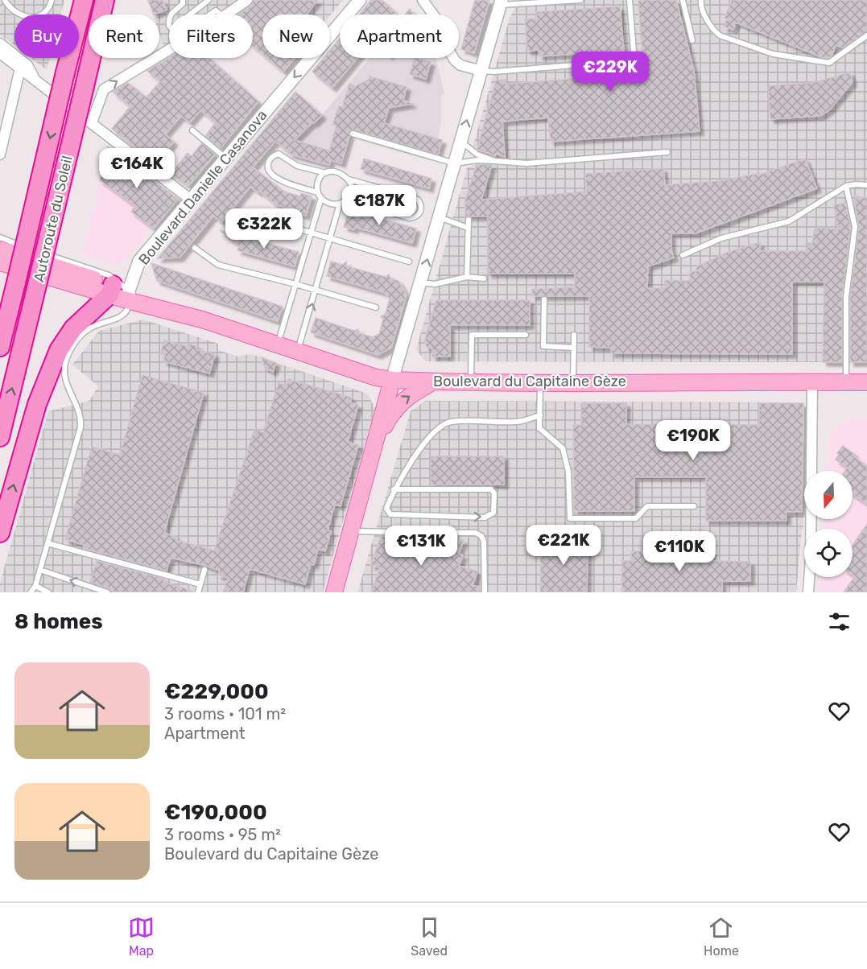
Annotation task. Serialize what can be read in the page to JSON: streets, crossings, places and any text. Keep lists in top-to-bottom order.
{
  "streets": {
    "highway": ["Autoroute du Soleil"],
    "main road": ["Boulevard du Capitaine Gèze"],
    "street": ["Boulevard Danielle Casanova"]
  },
  "crossings": [
    ["Boulevard Danielle Casanova", "Boulevard du Capitaine Gèze"]
  ],
  "one_way": ["Boulevard Danielle Casanova"],
  "north": "bottom",
  "page": {
    "chip": [
      "Buy",
      "Rent",
      "Filters",
      "New",
      "Apartment"
    ],
    "price": [
      "€229K",
      "€164K",
      "€187K",
      "€322K",
      "€190K",
      "€221K",
      "€131K",
      "€110K"
    ],
    "heading": "8 homes",
    "list": [
      {
        "name": "€229,000",
        "note": "3 rooms · 101 m² · Apartment"
      },
      {
        "name": "€190,000",
        "note": "3 rooms · 95 m² · Boulevard du Capitaine Gèze"
      }
    ],
    "tabs": ["Map", "Saved", "Home"]
  }
}
